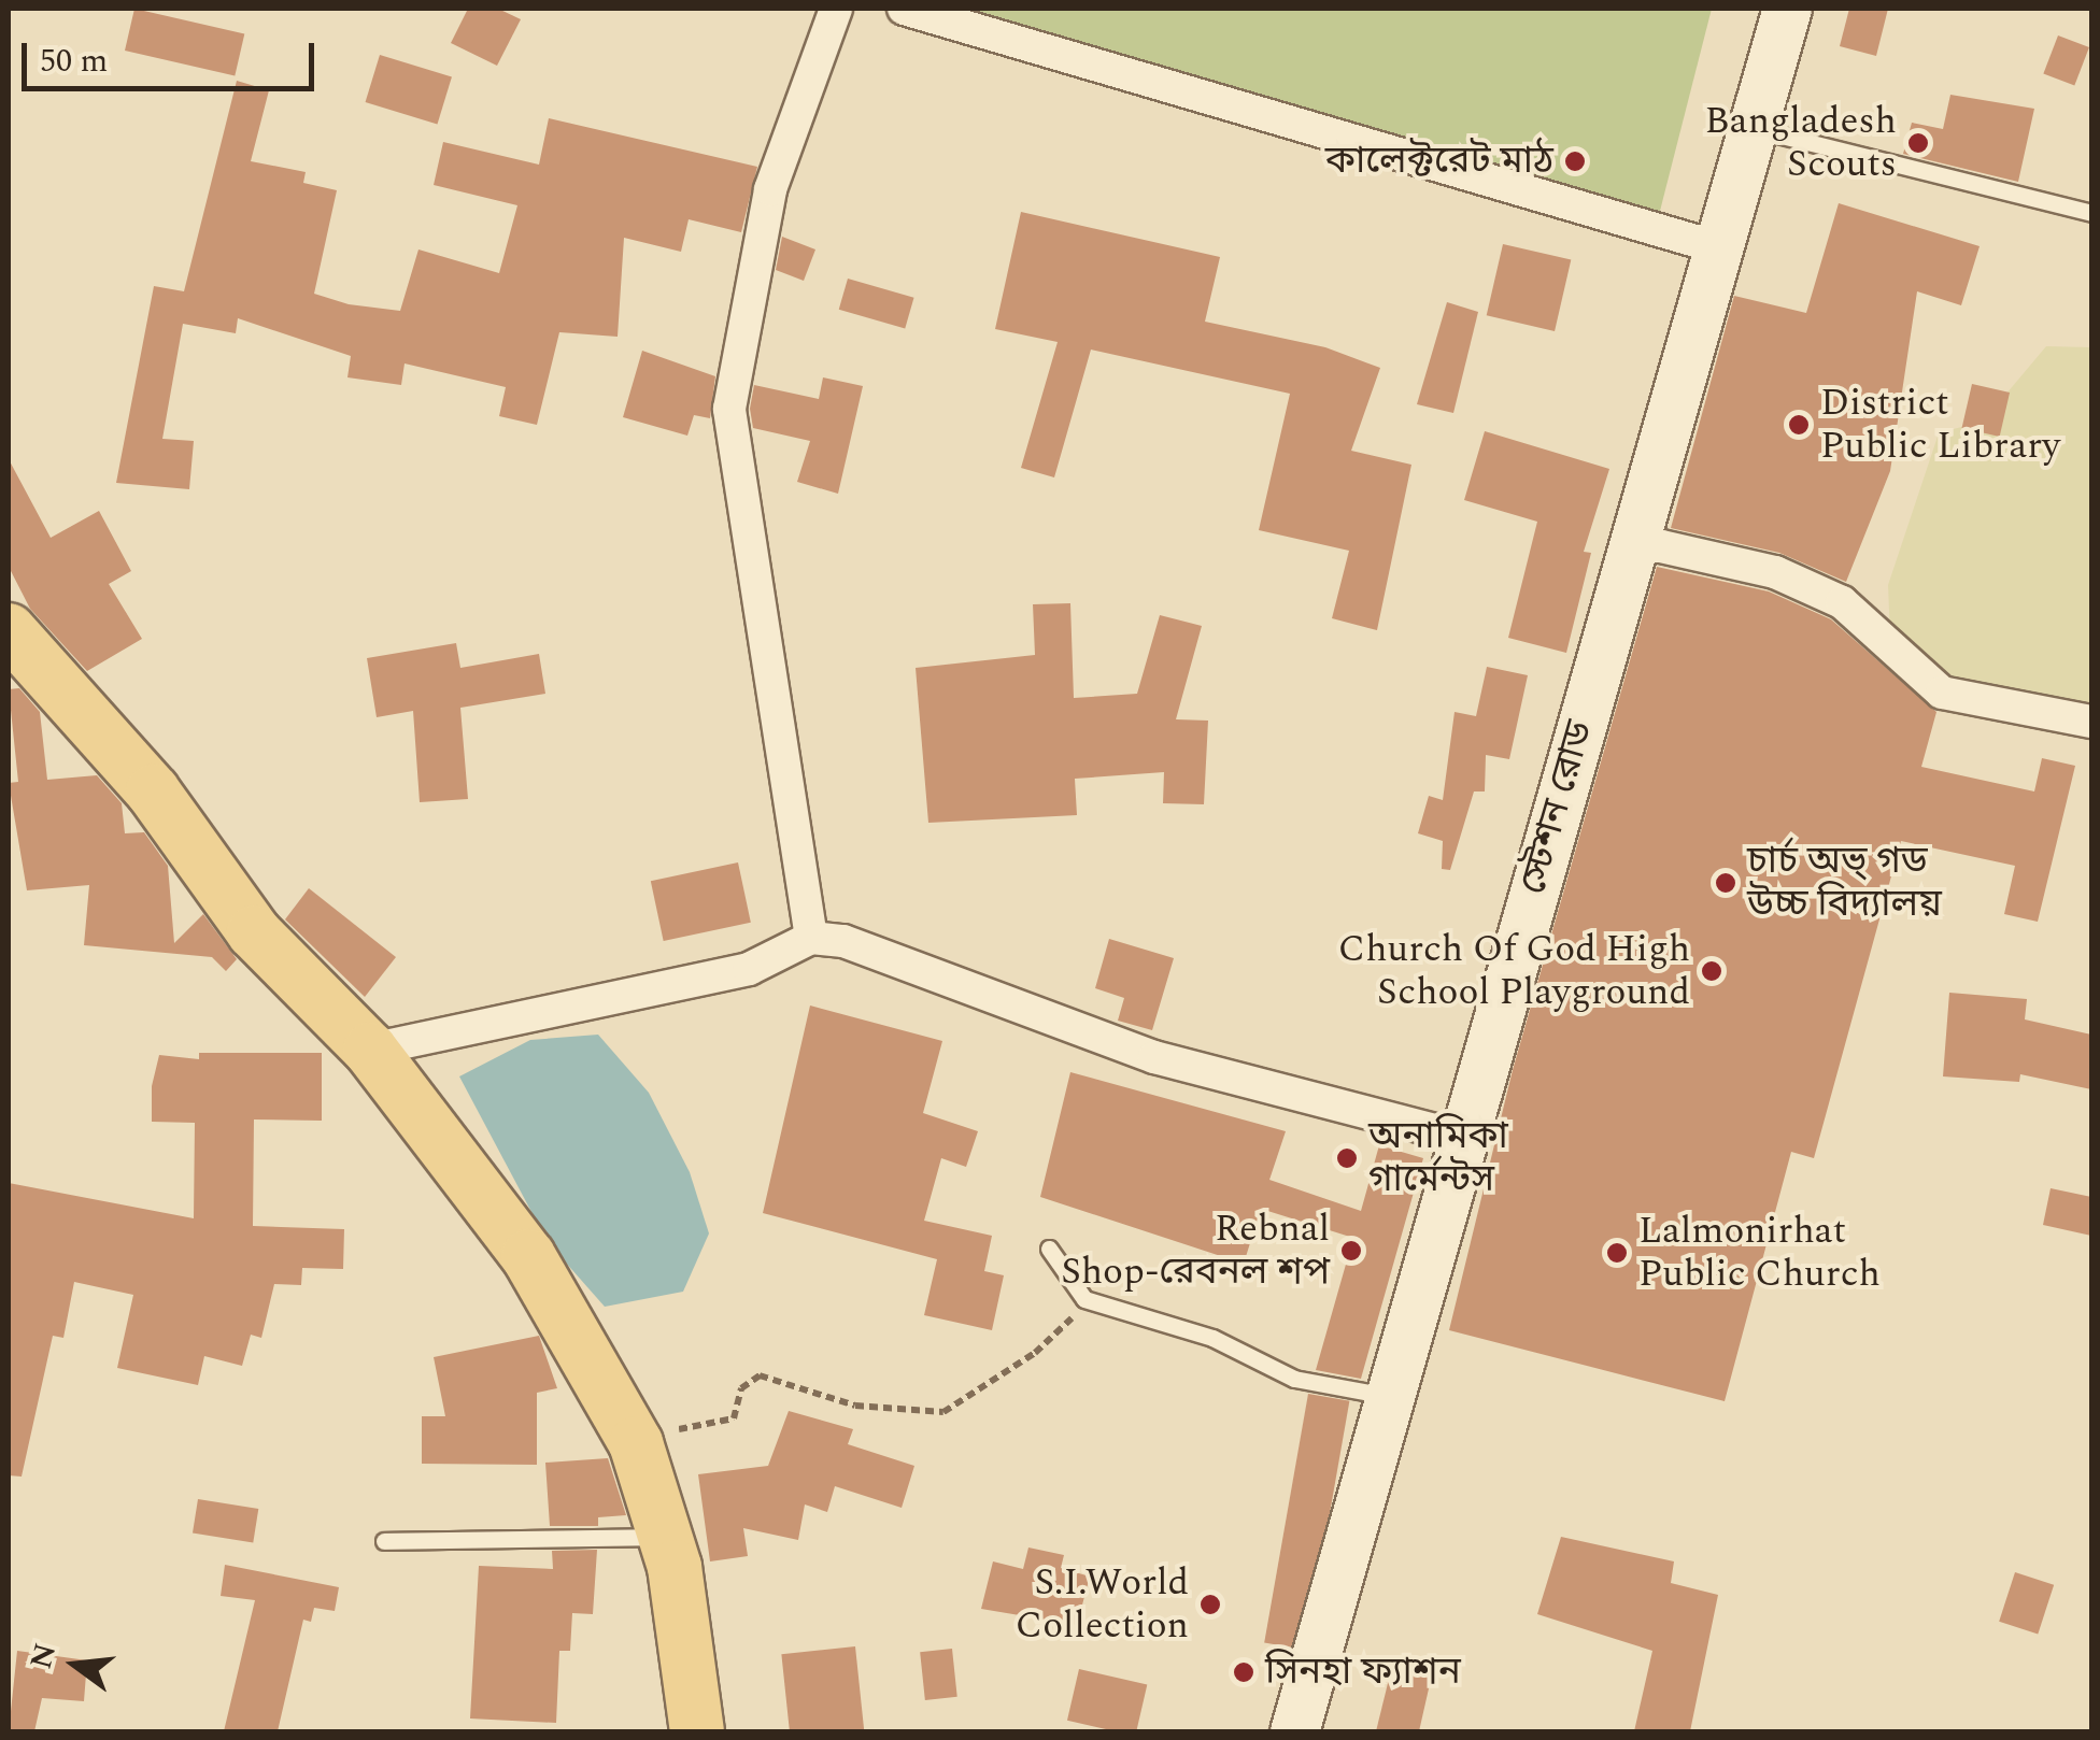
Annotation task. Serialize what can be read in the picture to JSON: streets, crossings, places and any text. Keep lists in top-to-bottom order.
{
  "streets": {
    "main road": ["স্টেশন রোড"]
  },
  "places": [
    "Bangladesh Scouts",
    "কালেক্টরেট মাঠ",
    "District Public Library",
    "চার্চ অভ্ গড ‍উচ্চ বিদ্যালয়",
    "Church Of God High School Playground",
    "অনামিকা গার্মেন্টস",
    "Rebnal Shop-রেবনল শপ",
    "Lalmonirhat Public Church",
    "S.I.World Collection",
    "সিনহা ফ্যাশন"
  ],
  "scale_bar": "50 m",
  "north": "left"
}
